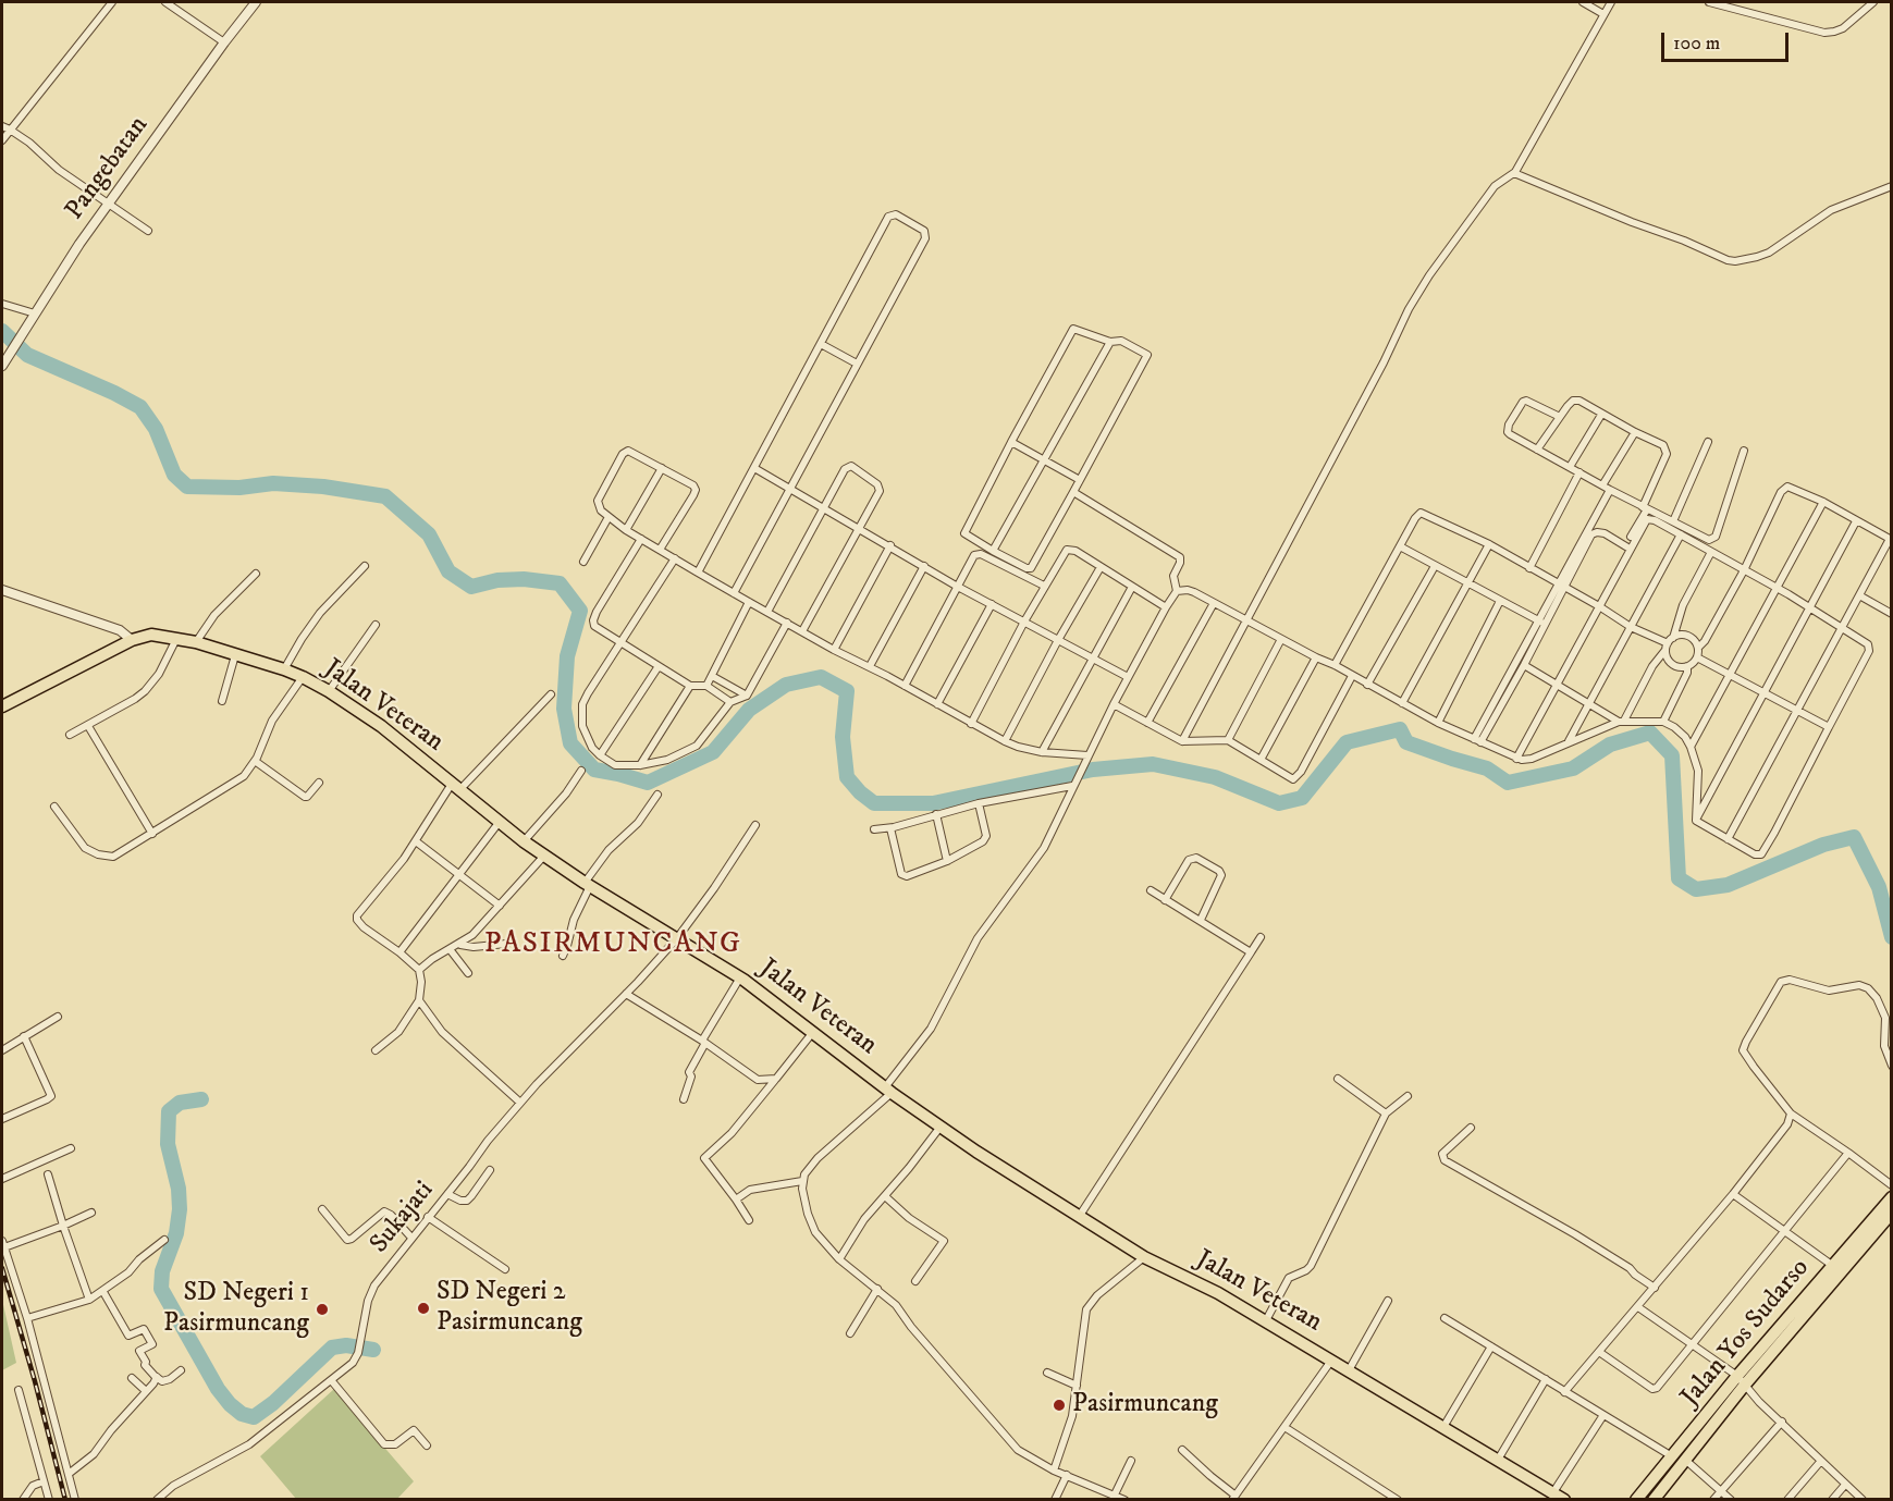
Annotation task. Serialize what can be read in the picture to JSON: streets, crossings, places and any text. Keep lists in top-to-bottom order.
{
  "streets": {
    "highway": ["Jalan Veteran", "Jalan Yos Sudarso"],
    "street": ["Pangebatan", "Sukajati"]
  },
  "crossings": [
    ["Jalan Veteran", "Sukajati"]
  ],
  "districts": ["PASIRMUNCANG"],
  "places": ["SD Negeri 2 Pasirmuncang", "SD Negeri 1 Pasirmuncang", "Pasirmuncang"],
  "scale_bar": "100 m"
}
